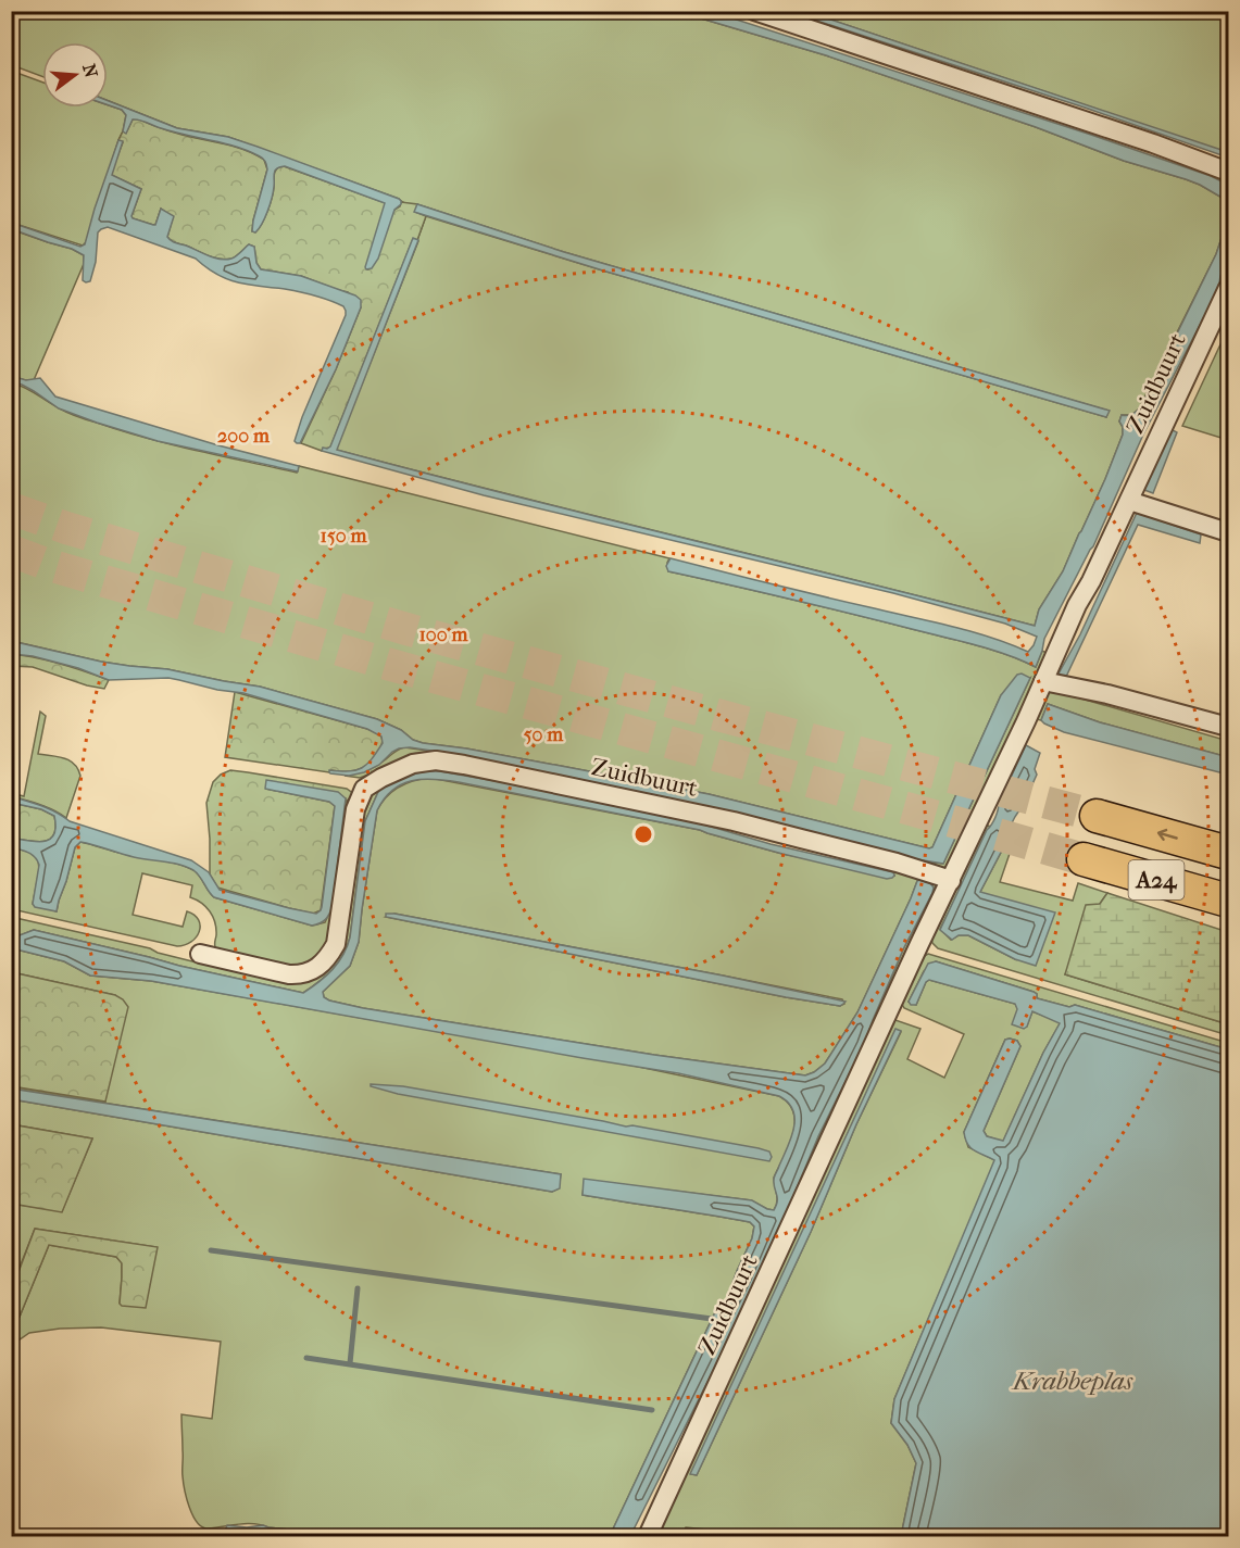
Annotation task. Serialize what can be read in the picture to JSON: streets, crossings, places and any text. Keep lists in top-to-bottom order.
{
  "streets": {
    "highway": ["A24"],
    "street": ["Zuidbuurt"]
  },
  "water": ["Krabbeplas"],
  "north": "right",
  "rings": [
    "200 m",
    "150 m",
    "100 m",
    "50 m"
  ]
}
